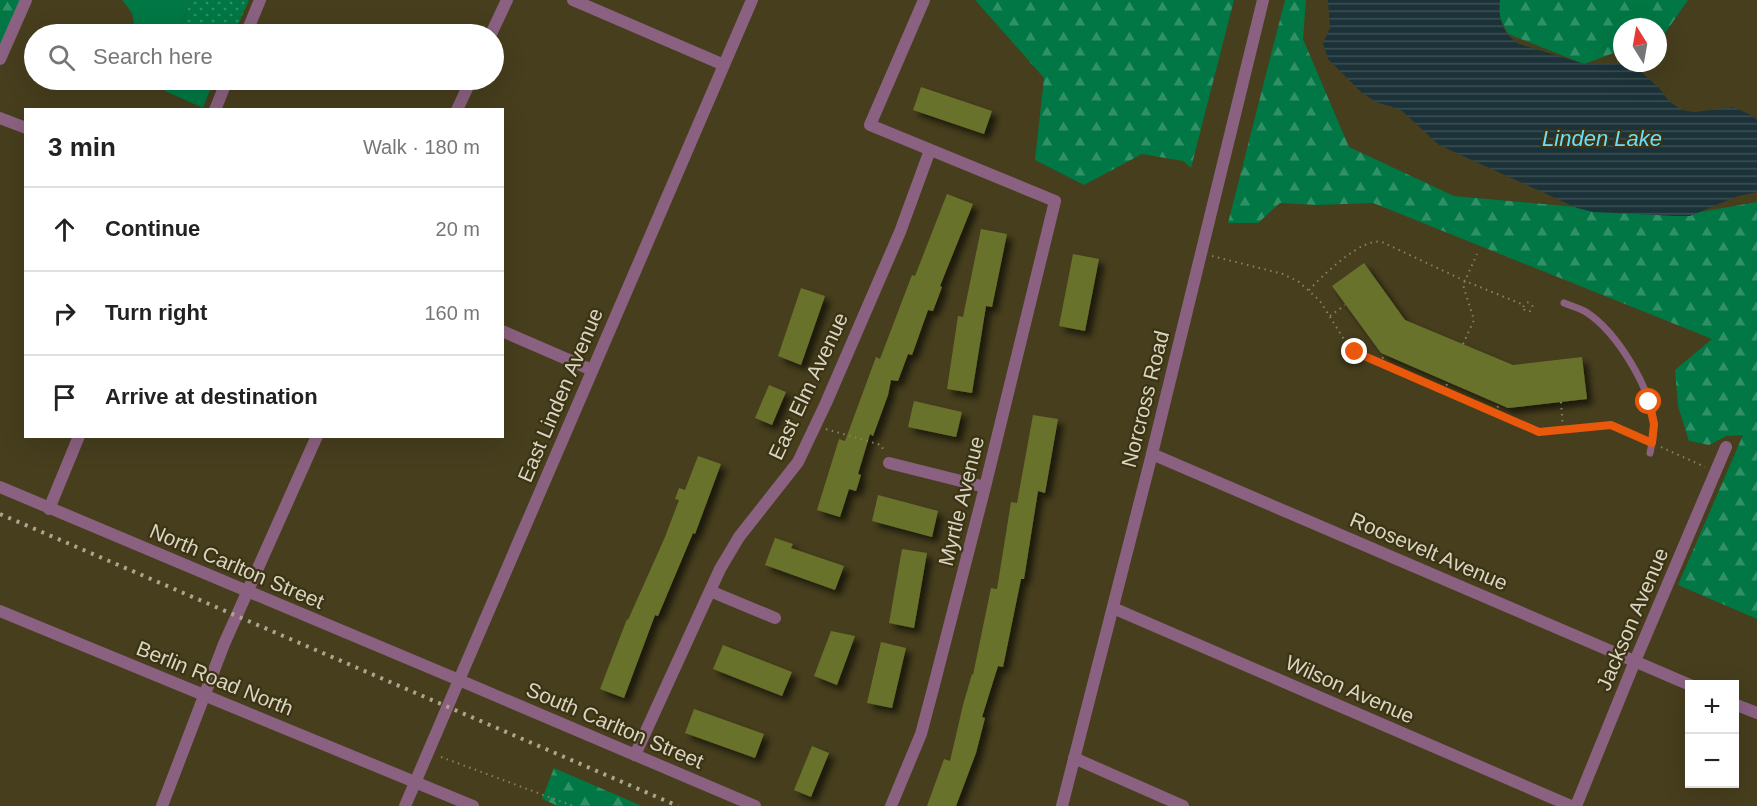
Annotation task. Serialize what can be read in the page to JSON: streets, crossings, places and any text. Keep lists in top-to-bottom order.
{
  "streets": {
    "street": [
      "East Elm Avenue",
      "East Linden Avenue",
      "Norcross Road",
      "Myrtle Avenue",
      "Roosevelt Avenue",
      "North Carlton Street",
      "Jackson Avenue",
      "Berlin Road North",
      "Wilson Avenue",
      "South Carlton Street"
    ]
  },
  "crossings": [
    ["East Elm Avenue", "Myrtle Avenue"],
    ["East Elm Avenue", "South Carlton Street"],
    ["East Linden Avenue", "North Carlton Street"],
    ["East Linden Avenue", "Berlin Road North"],
    ["East Linden Avenue", "South Carlton Street"],
    ["Norcross Road", "Roosevelt Avenue"],
    ["Norcross Road", "Wilson Avenue"],
    ["Roosevelt Avenue", "Jackson Avenue"],
    ["North Carlton Street", "South Carlton Street"]
  ],
  "water": ["Linden Lake"],
  "north": "top",
  "page": {
    "search": "Search here",
    "heading": ["3 min", "Walk · 180 m"],
    "list": [
      ["Continue", "20 m"],
      ["Turn right", "160 m"],
      "Arrive at destination"
    ],
    "map_buttons": ["+", "−"]
  }
}
